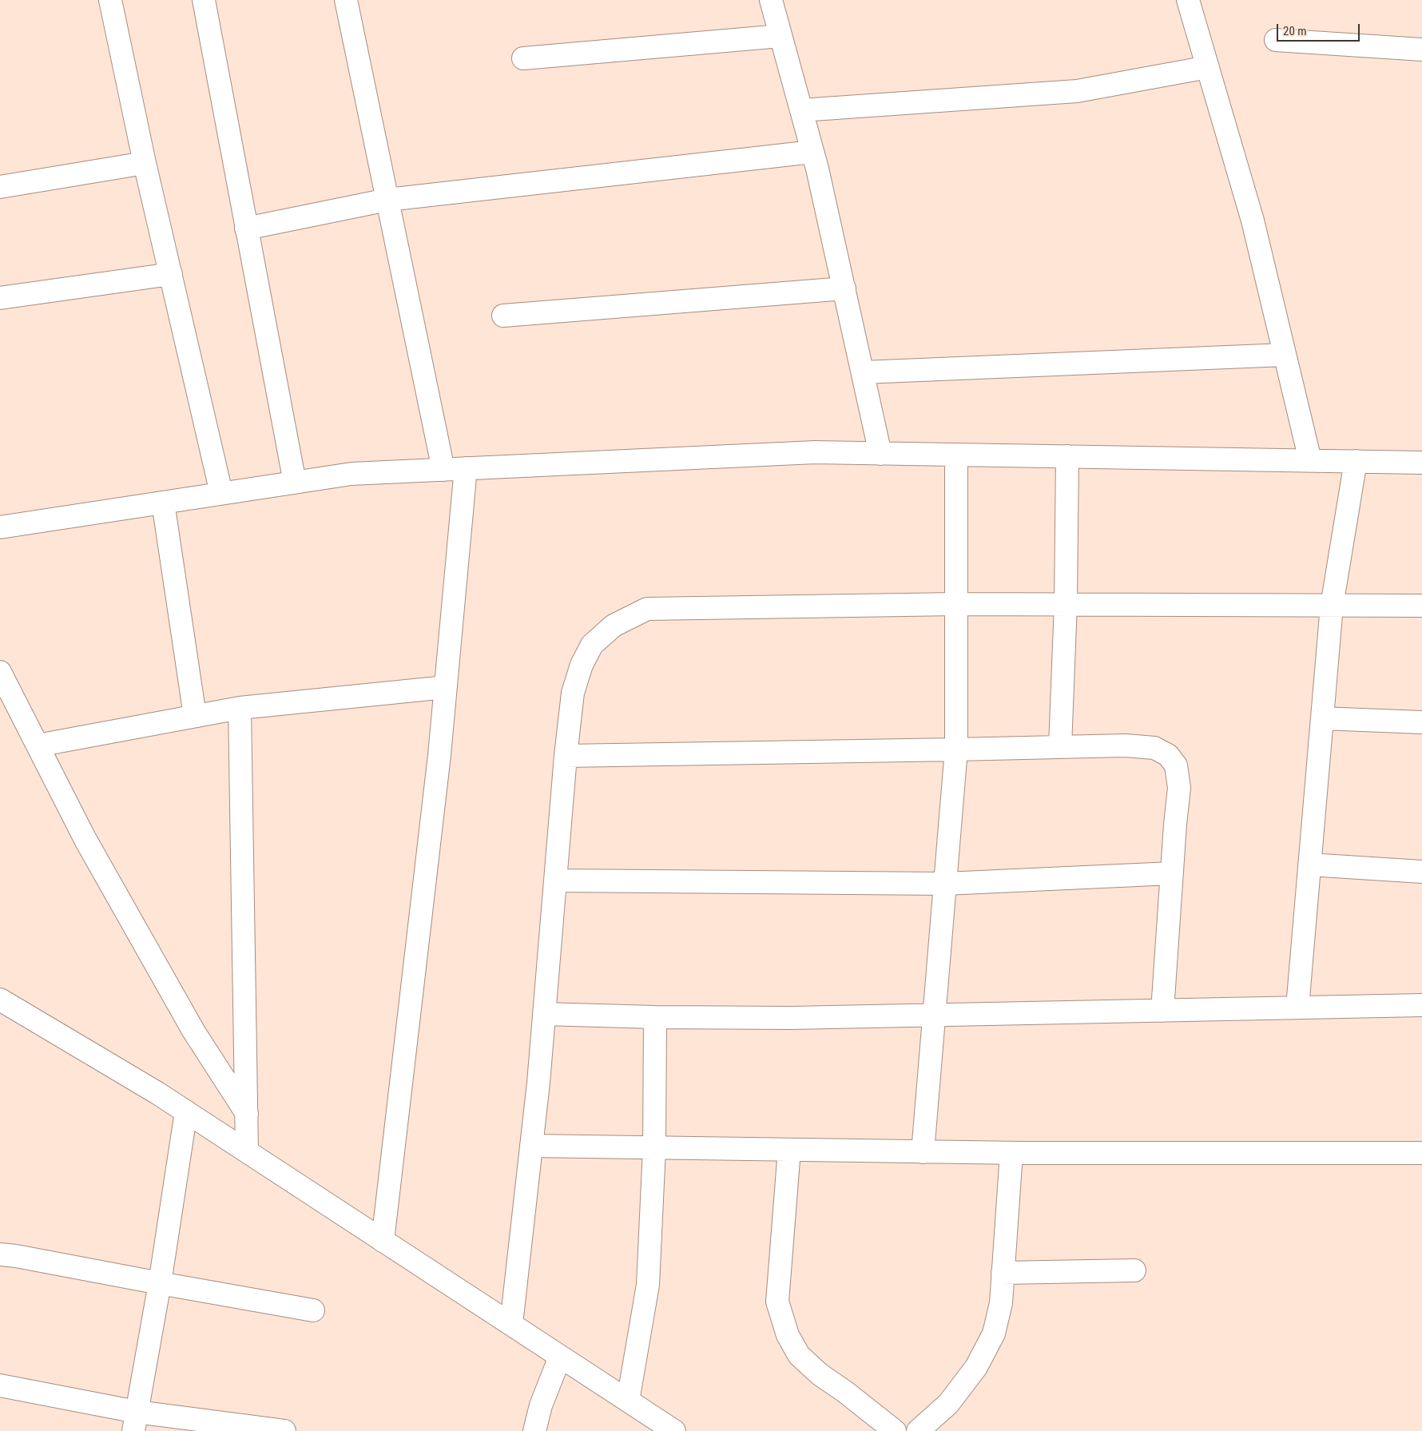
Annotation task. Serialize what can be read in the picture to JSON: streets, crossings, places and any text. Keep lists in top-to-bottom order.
{
  "scale_bar": "20 m"
}
